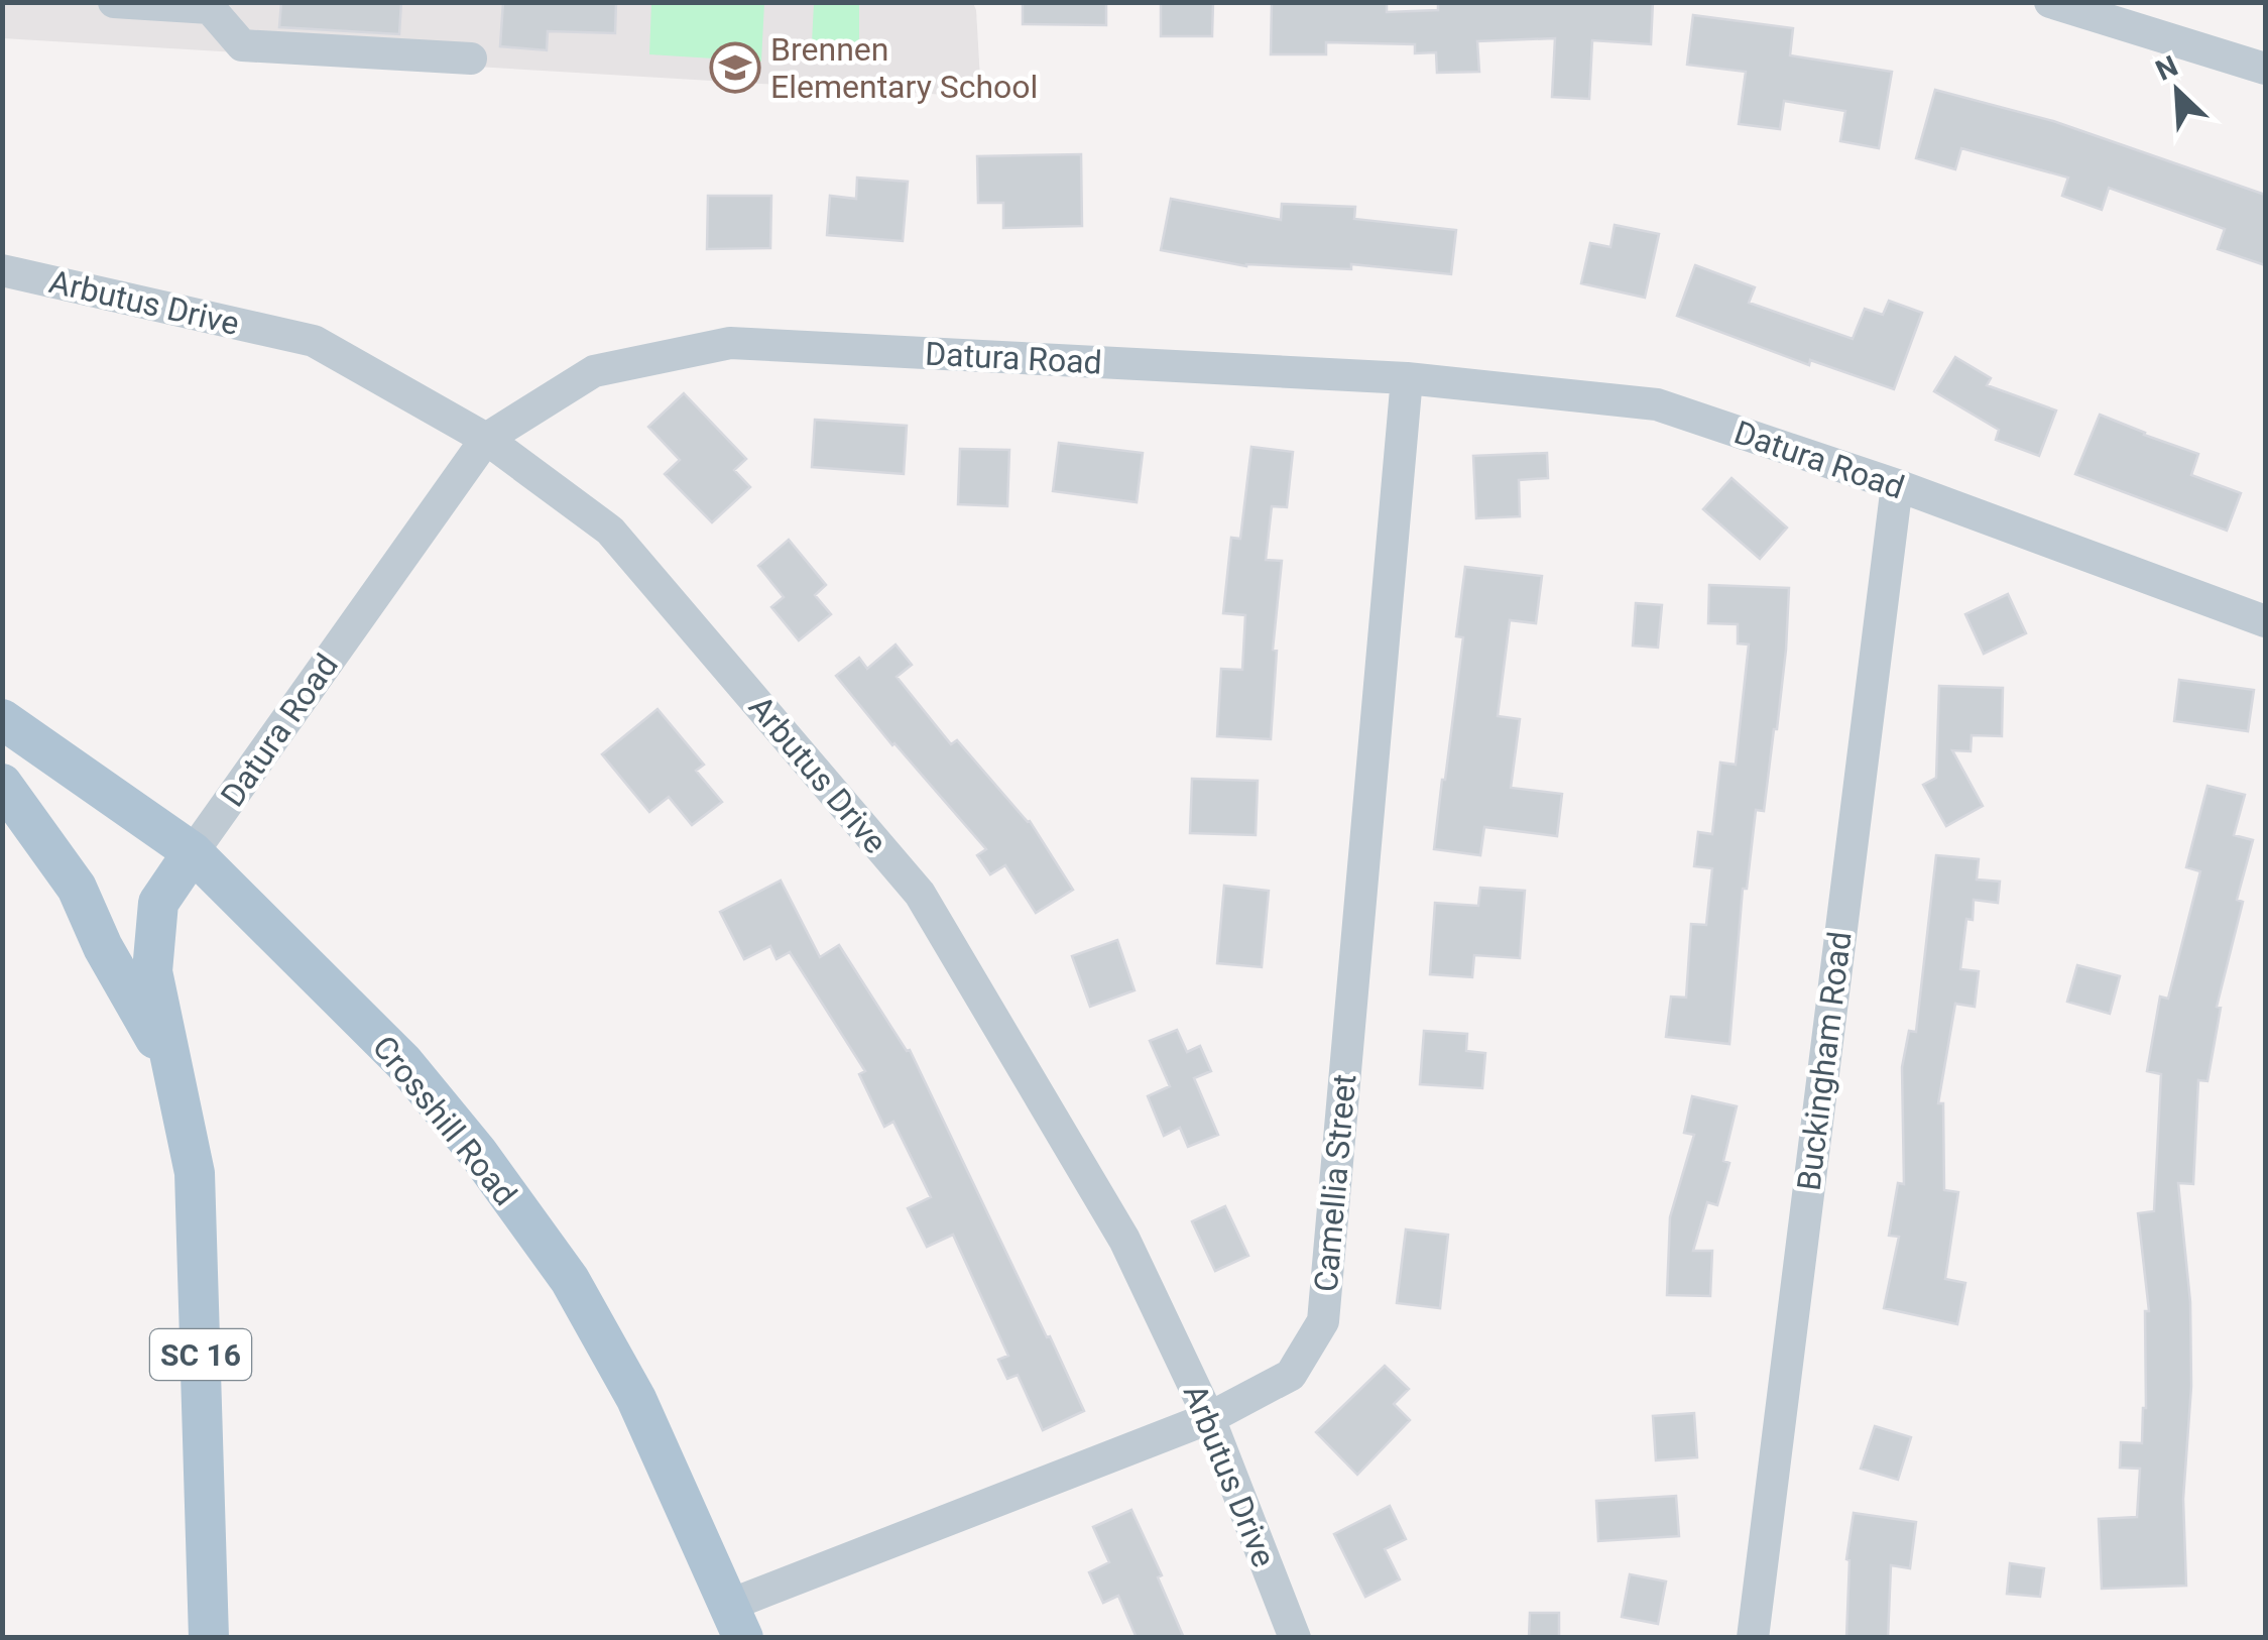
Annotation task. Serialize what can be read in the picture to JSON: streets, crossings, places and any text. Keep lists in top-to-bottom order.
{
  "streets": {
    "main road": ["Datura Road", "Crosshill Road", "SC 16"],
    "street": ["Arbutus Drive", "Buckingham Road", "Camellia Street"]
  },
  "crossings": [
    ["Arbutus Drive", "Datura Road"],
    ["Arbutus Drive", "Camellia Street"],
    ["Datura Road", "Buckingham Road"],
    ["Datura Road", "Crosshill Road"],
    ["Datura Road", "Camellia Street"],
    ["Datura Road", "SC 16"],
    ["Crosshill Road", "Camellia Street"]
  ],
  "places": {
    "school or university": ["Brennen Elementary School"]
  },
  "north": "top left"
}
